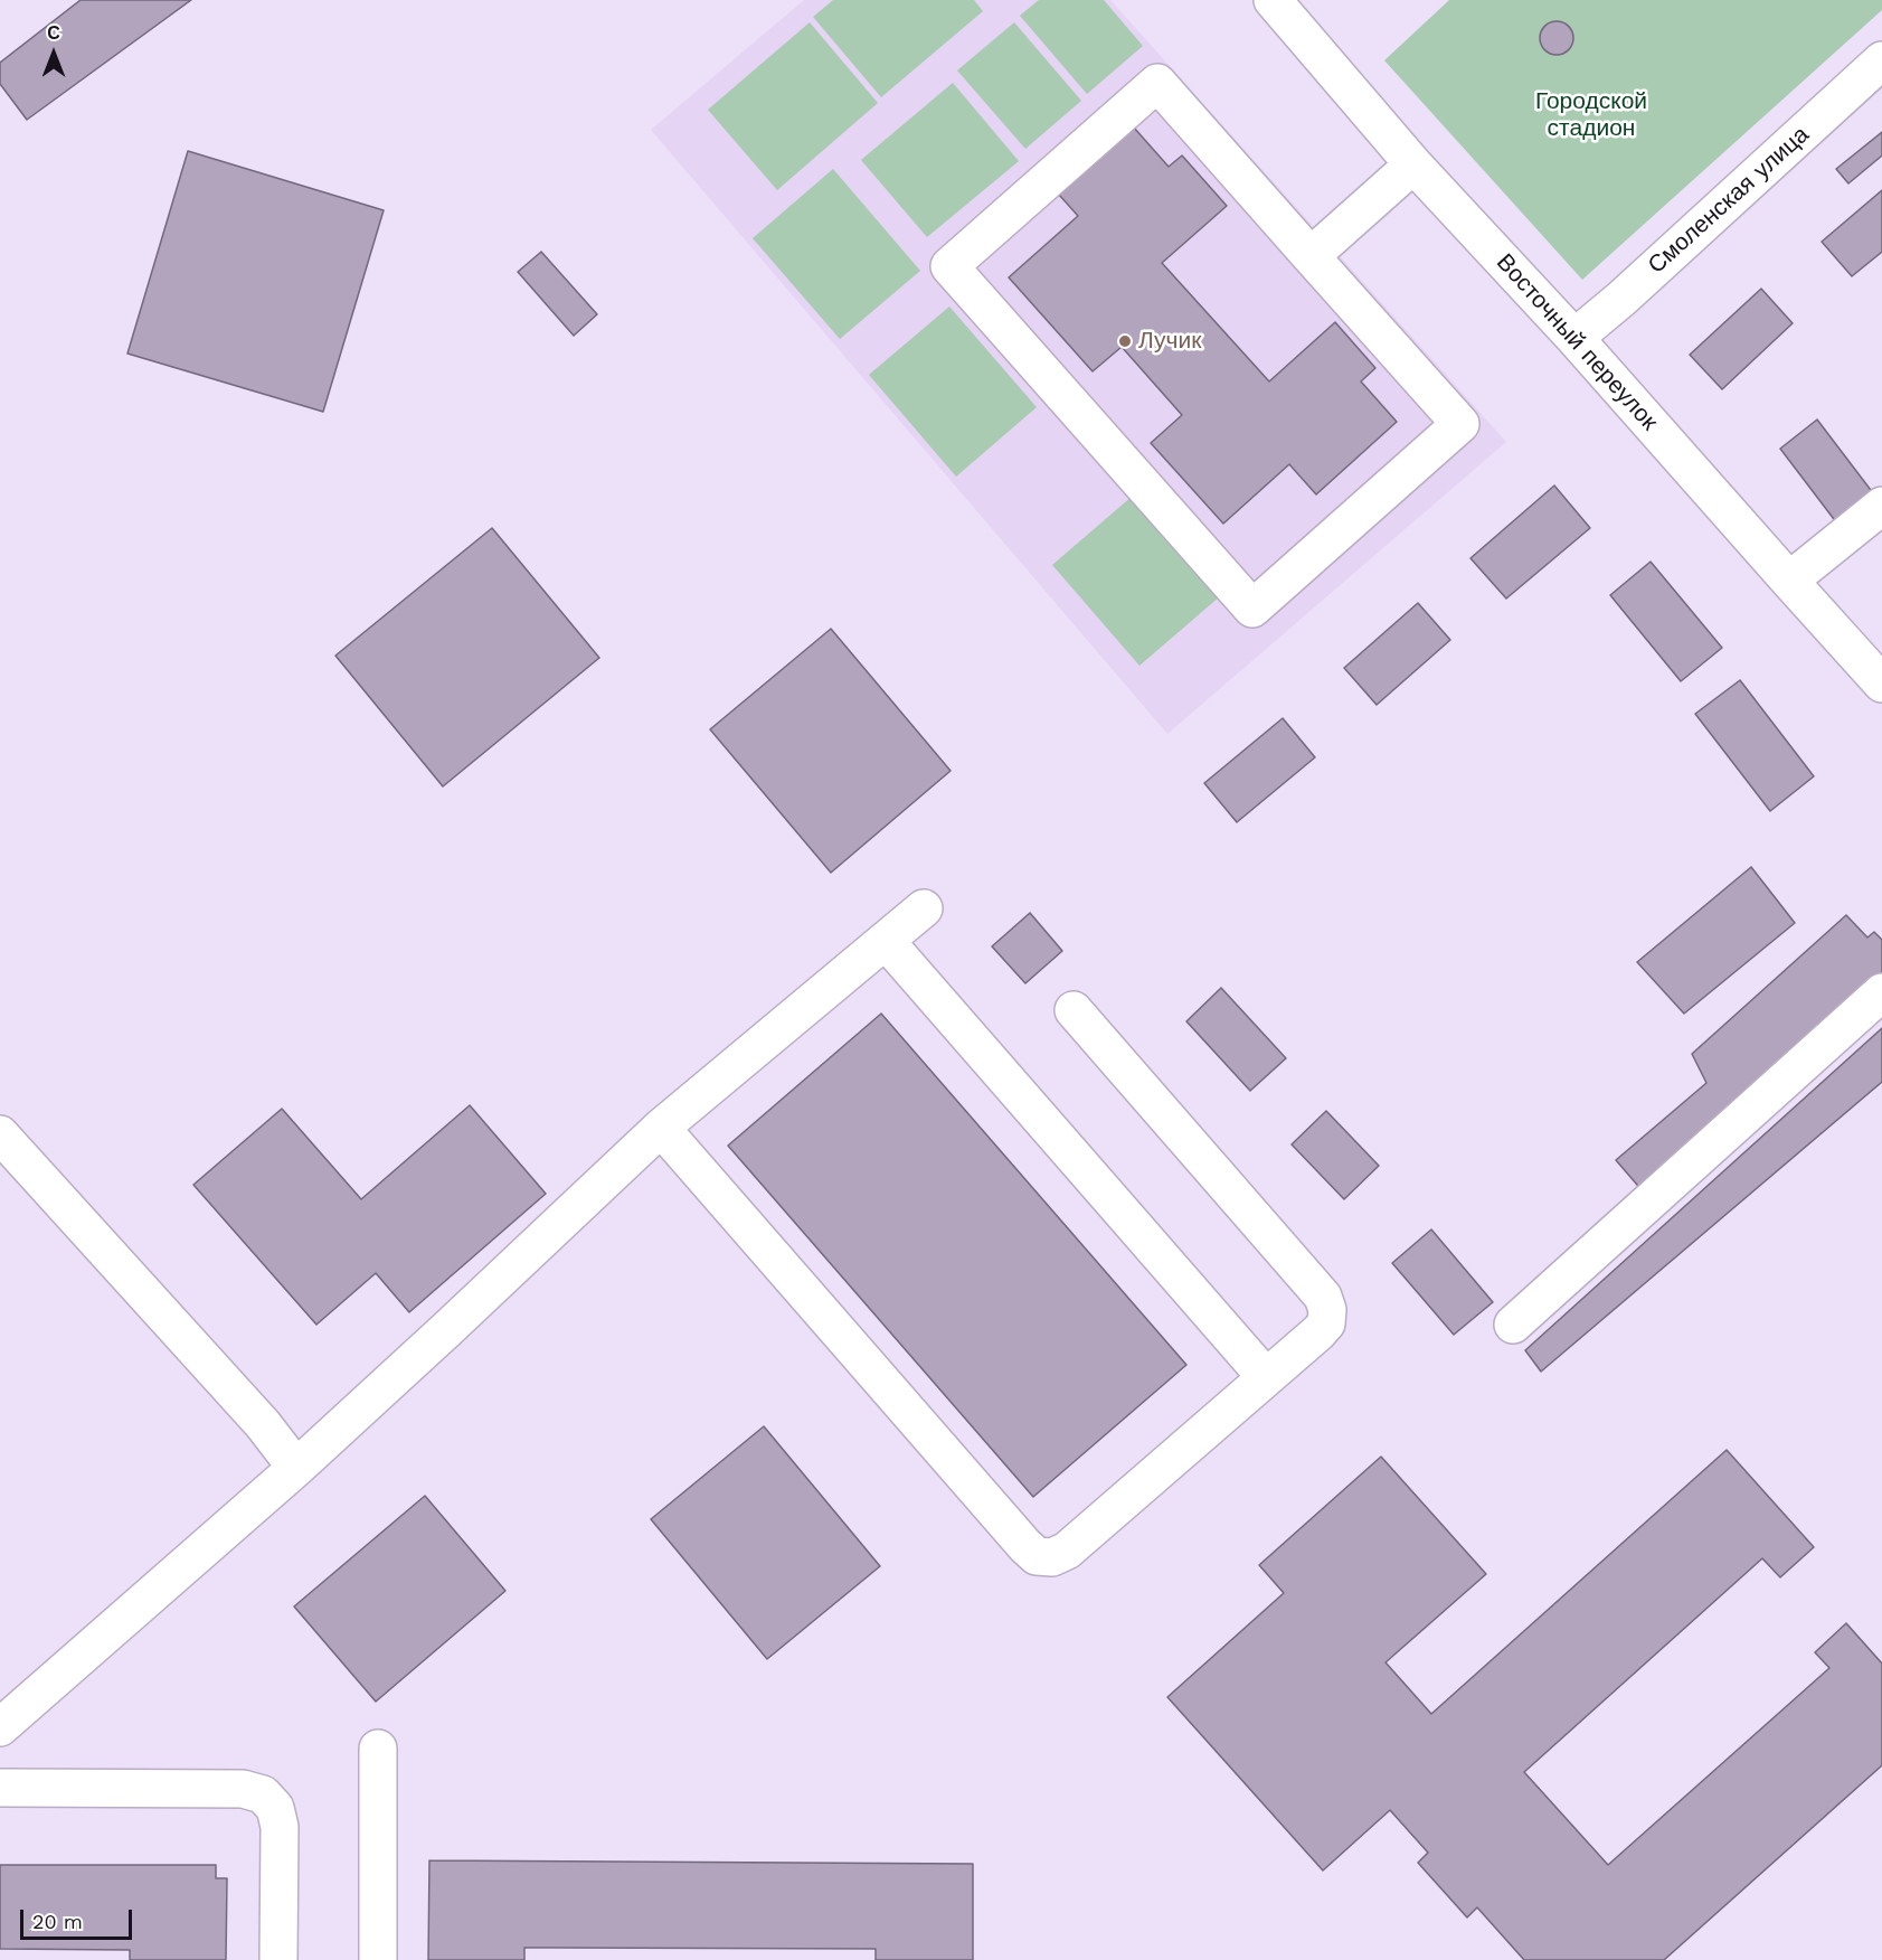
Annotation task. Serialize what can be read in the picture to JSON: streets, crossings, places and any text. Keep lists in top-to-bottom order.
{
  "streets": {
    "street": ["Смоленская улица", "Восточный переулок"]
  },
  "crossings": [
    ["Смоленская улица", "Восточный переулок"]
  ],
  "parks": ["Городской стадион"],
  "places": ["Лучик"],
  "scale_bar": "20 m",
  "north": "top"
}
